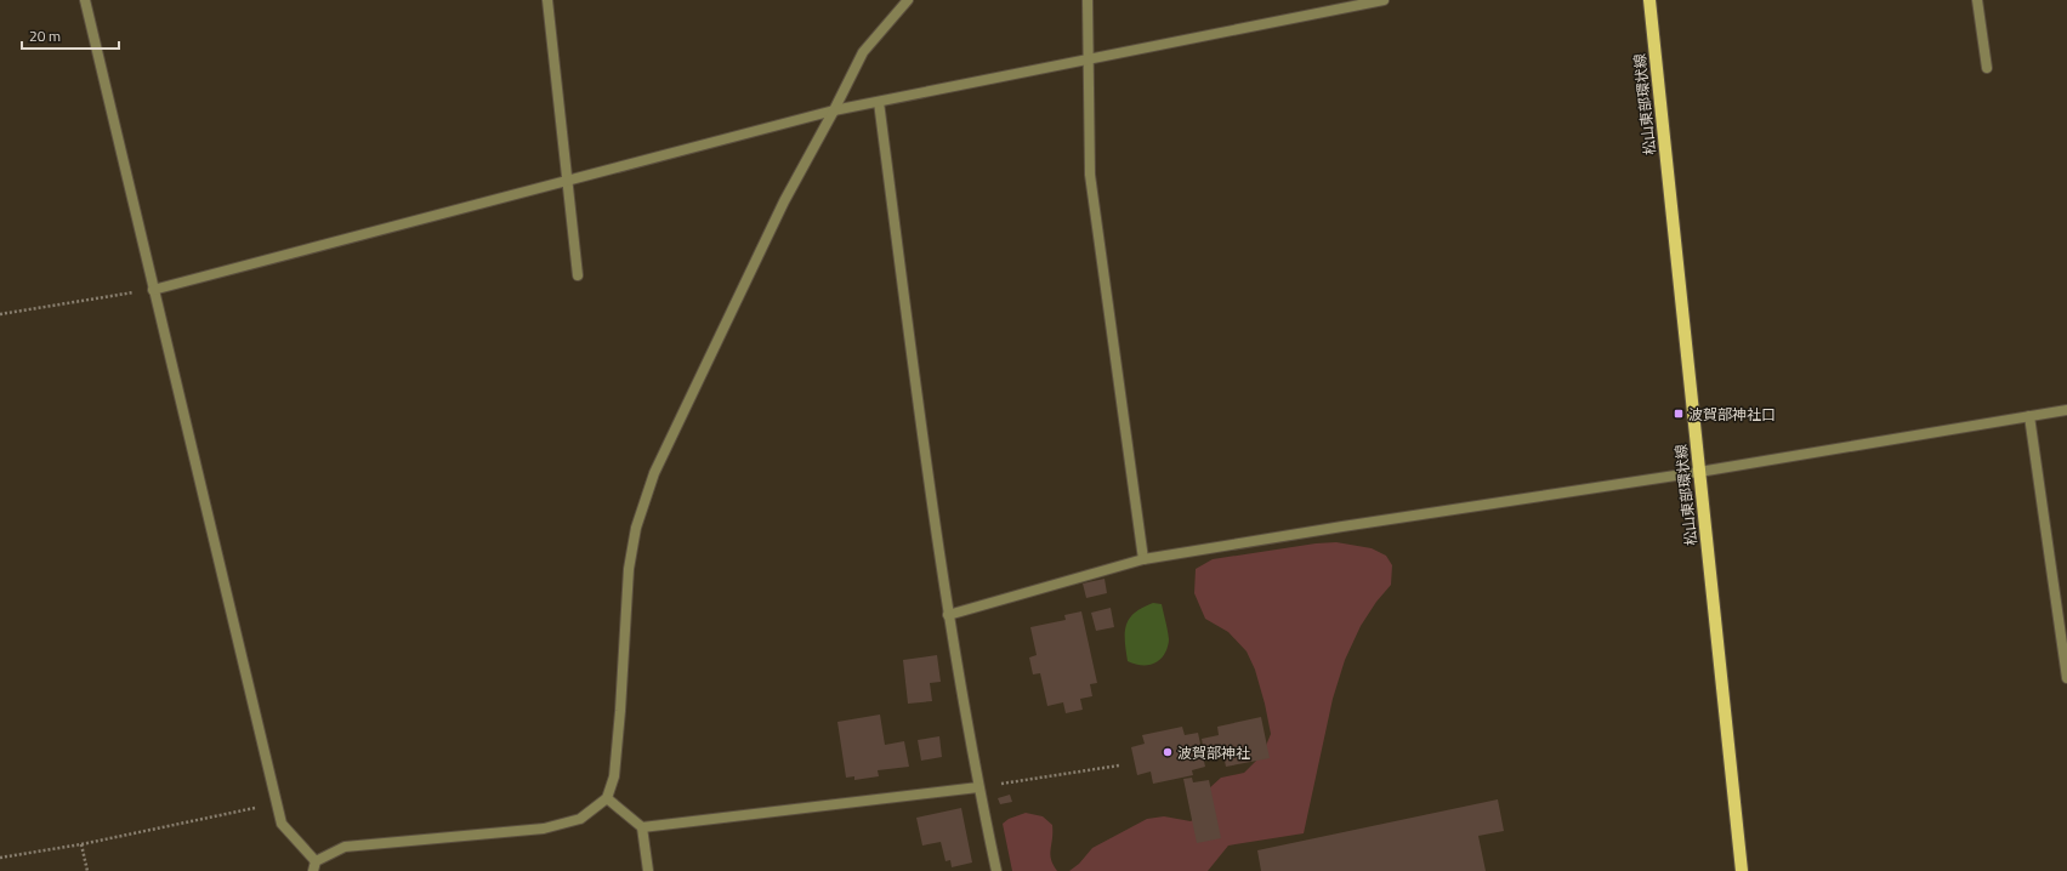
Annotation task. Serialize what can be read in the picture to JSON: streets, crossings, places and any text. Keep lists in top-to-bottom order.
{
  "streets": {
    "main road": ["松山東部環状線"]
  },
  "places": {
    "transit": ["波賀部神社口"],
    "other": ["波賀部神社"]
  },
  "scale_bar": "20 m"
}
